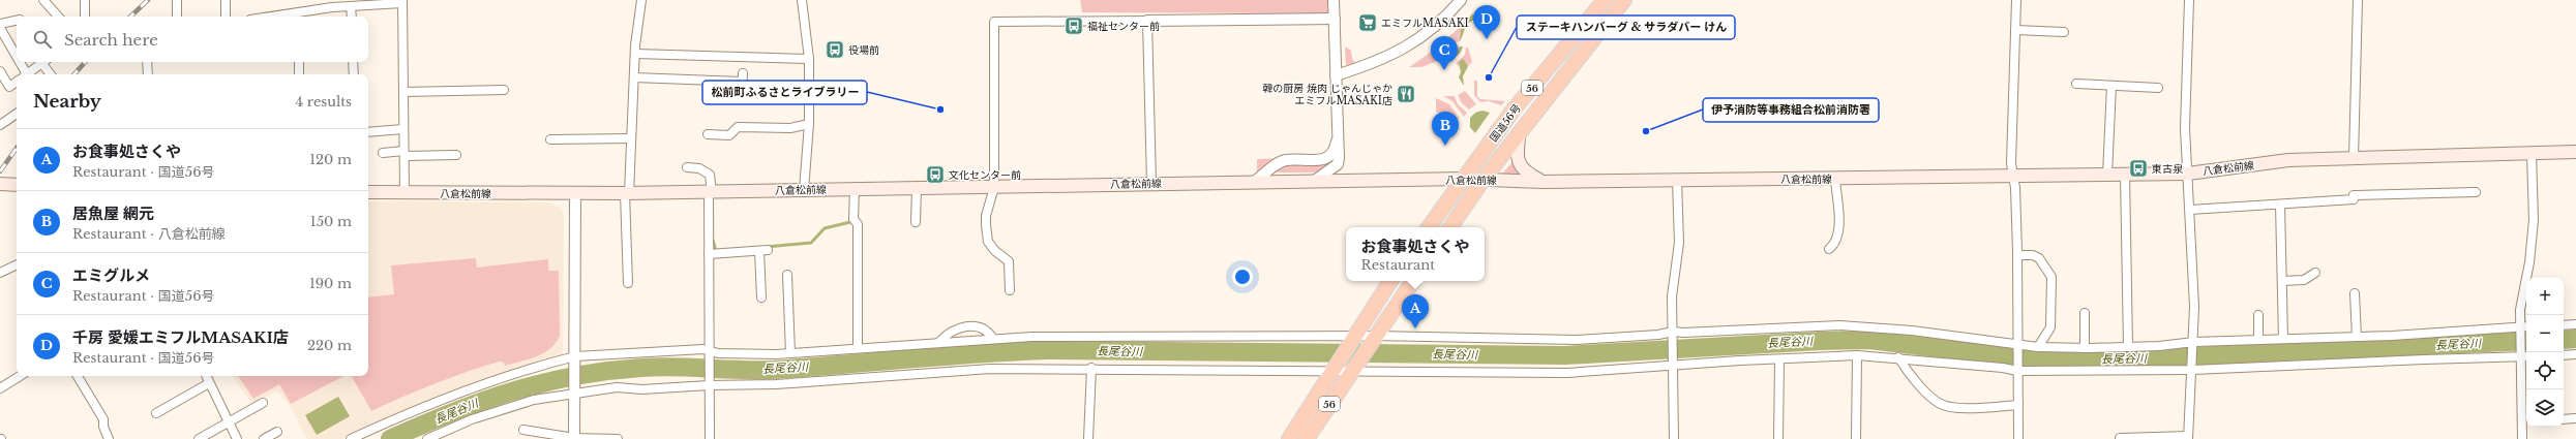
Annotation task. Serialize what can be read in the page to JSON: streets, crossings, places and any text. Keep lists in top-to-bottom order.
{
  "streets": {
    "highway": ["56", "国道56号"],
    "main road": ["八倉松前線"]
  },
  "crossings": [
    ["国道56号", "八倉松前線"]
  ],
  "water": ["長尾谷川"],
  "places": {
    "supermarket": ["エミフルMASAKI"],
    "bus stop": [
      "福祉センター前",
      "役場前",
      "東古泉",
      "文化センター前"
    ],
    "other": ["ステーキハンバーグ & サラダバー けん", "松前町ふるさとライブラリー", "伊予消防等事務組合松前消防署"],
    "restaurant": ["韓の厨房 焼肉 じゃんじゃか エミフルMASAKI店"]
  },
  "page": {
    "pins": [
      "D",
      "C",
      "B",
      "A"
    ],
    "search": "Search here",
    "heading": ["Nearby", "4 results"],
    "list": [
      {
        "mark": "A",
        "name": "お食事処さくや",
        "note": "Restaurant · 国道56号",
        "value": "120 m"
      },
      {
        "mark": "B",
        "name": "居魚屋 網元",
        "note": "Restaurant · 八倉松前線",
        "value": "150 m"
      },
      {
        "mark": "C",
        "name": "エミグルメ",
        "note": "Restaurant · 国道56号",
        "value": "190 m"
      },
      {
        "mark": "D",
        "name": "千房 愛媛エミフルMASAKI店",
        "note": "Restaurant · 国道56号",
        "value": "220 m"
      }
    ],
    "popup": ["お食事処さくや", "Restaurant"],
    "map_buttons": ["+", "−"]
  }
}
